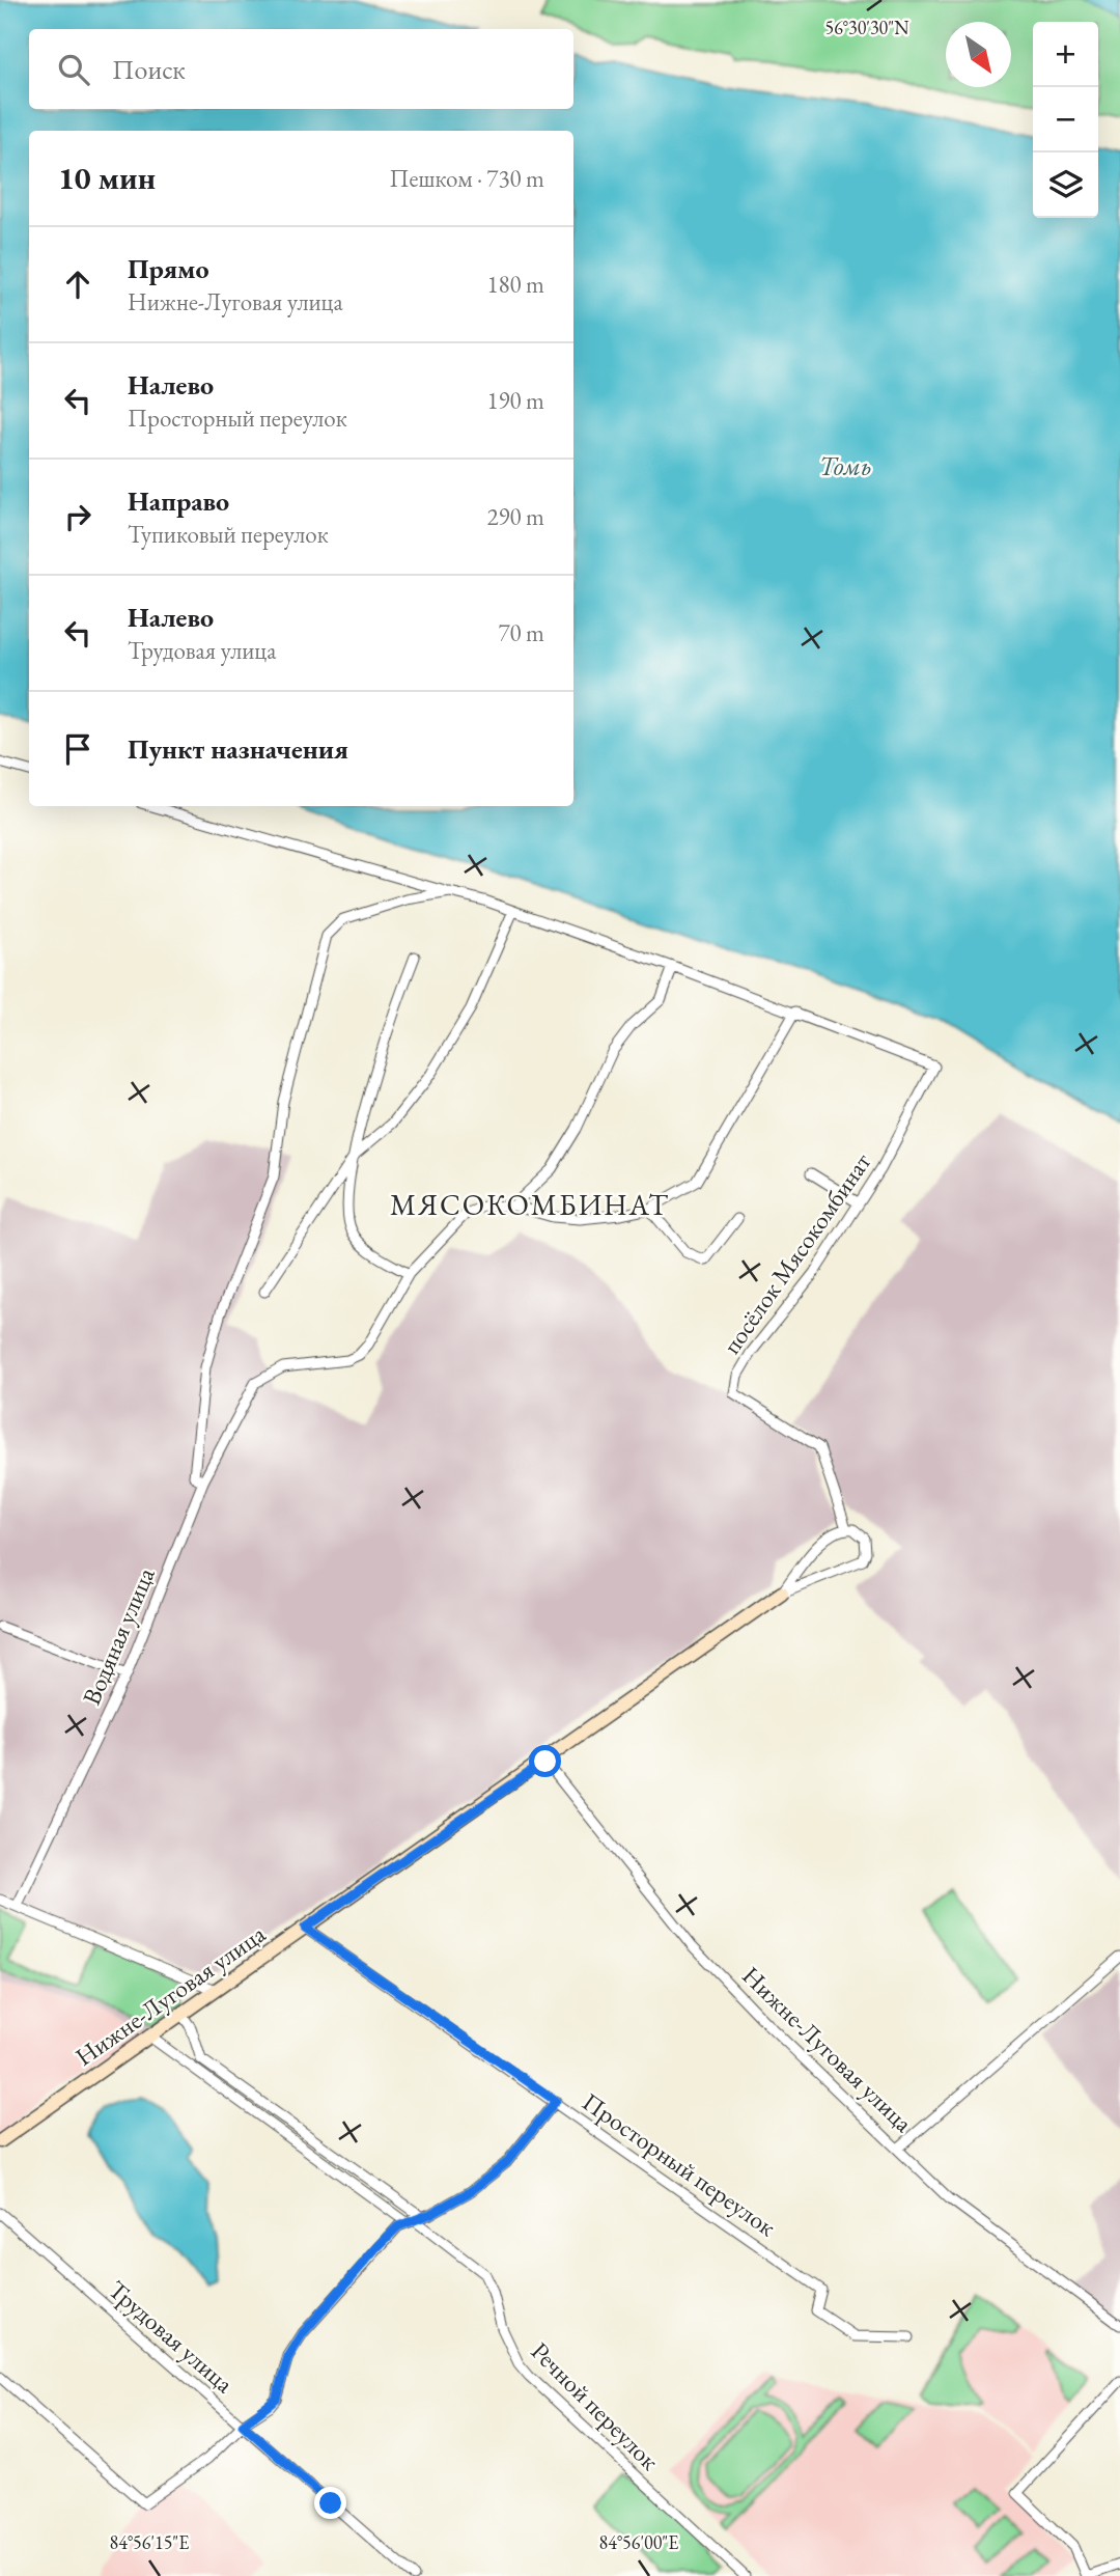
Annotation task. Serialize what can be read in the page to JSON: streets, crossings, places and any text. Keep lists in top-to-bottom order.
{
  "streets": {
    "street": [
      "посёлок Мясокомбинат",
      "Водяная улица",
      "Нижне-Луговая улица",
      "Просторный переулок",
      "Трудовая улица",
      "Речной переулок"
    ]
  },
  "crossings": [
    ["посёлок Мясокомбинат", "Водяная улица"],
    ["Нижне-Луговая улица", "Просторный переулок"]
  ],
  "districts": ["МЯСОКОМБИНАТ"],
  "water": ["Томь"],
  "north": "bottom right",
  "page": {
    "map_buttons": ["+", "−"],
    "search": "Поиск",
    "heading": ["10 мин", "Пешком · 730 m"],
    "list": [
      ["Прямо", "Нижне-Луговая улица", "180 m"],
      ["Налево", "Просторный переулок", "190 m"],
      ["Направо", "Тупиковый переулок", "290 m"],
      ["Налево", "Трудовая улица", "70 m"],
      "Пункт назначения"
    ]
  },
  "coordinates": ["56°30'30\"N", "84°56'15\"E", "84°56'00\"E"]
}
